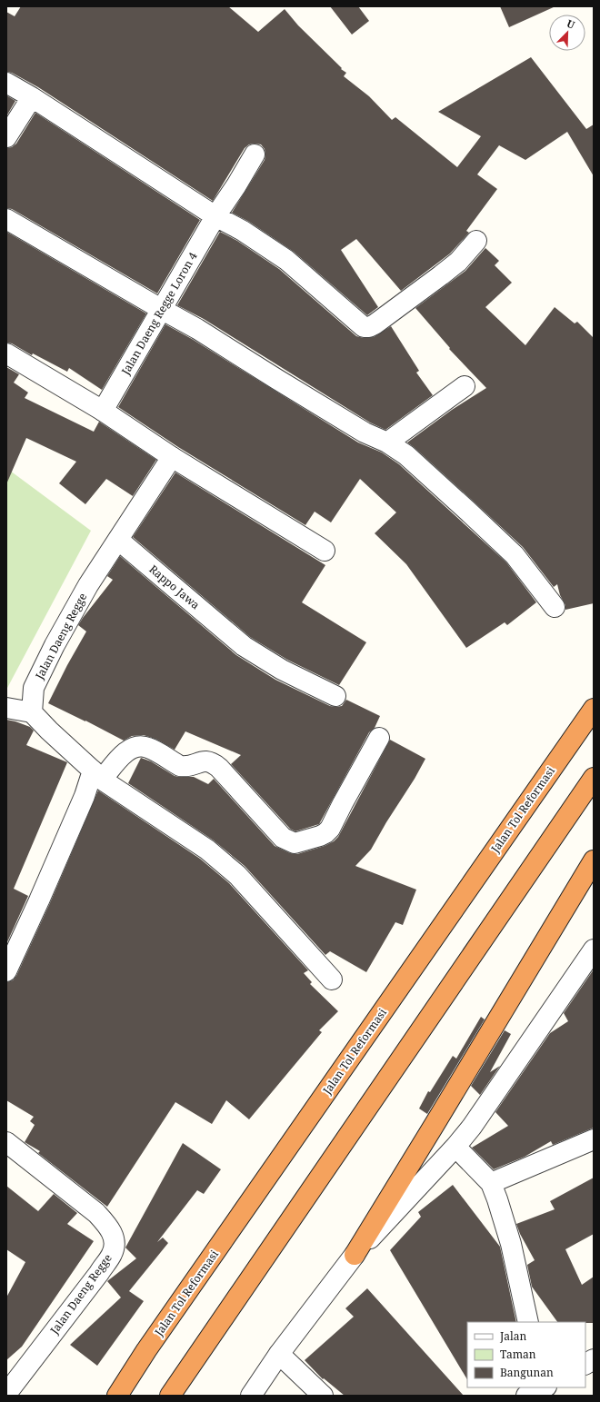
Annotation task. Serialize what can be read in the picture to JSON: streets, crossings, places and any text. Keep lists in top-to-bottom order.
{
  "streets": {
    "highway": ["Jalan Tol Reformasi"],
    "street": ["Jalan Daeng Regge Loron 4", "Rappo Jawa", "Jalan Daeng Regge"]
  },
  "crossings": [
    ["Rappo Jawa", "Jalan Daeng Regge"]
  ],
  "legend": ["Jalan", "Taman", "Bangunan"],
  "north": "top right"
}
